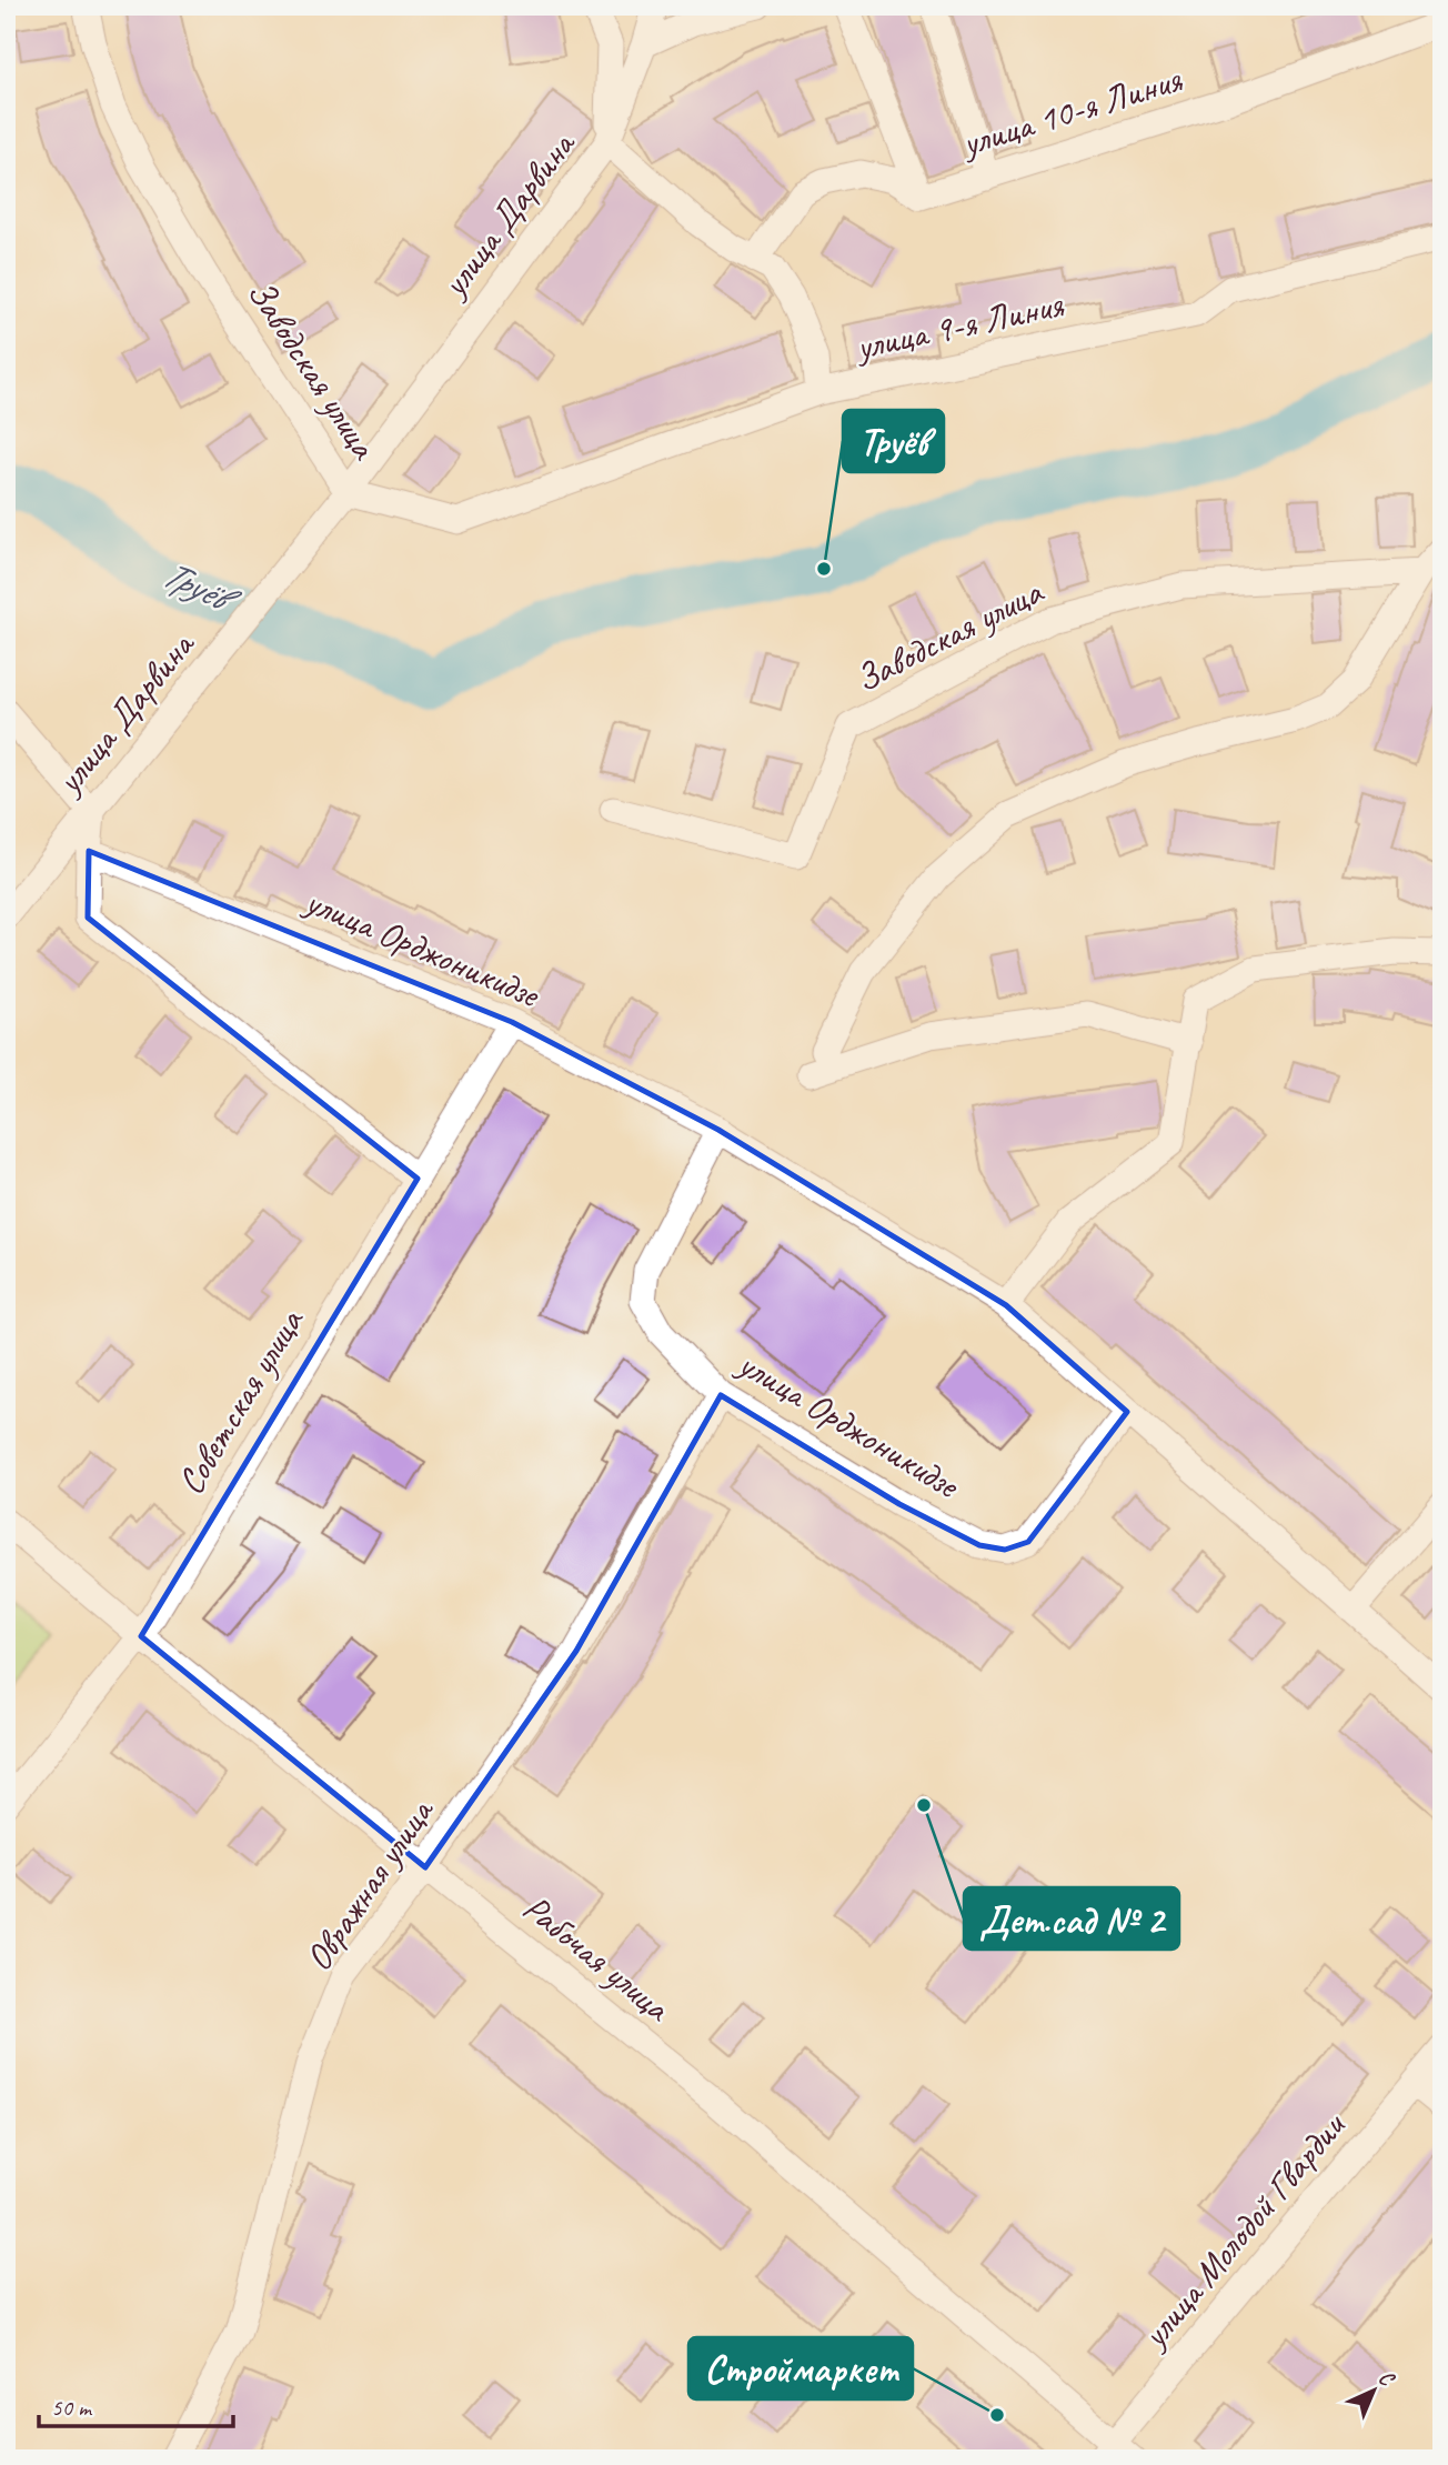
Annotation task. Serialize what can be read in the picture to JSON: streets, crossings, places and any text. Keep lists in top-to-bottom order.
{
  "streets": {
    "street": [
      "улица 10-я Линия",
      "улица Дарвина",
      "улица 9-я Линия",
      "Заводская улица",
      "улица Орджоникидзе",
      "Советская улица",
      "Овражная улица",
      "Рабочая улица",
      "улица Молодой Гвардии"
    ]
  },
  "crossings": [
    ["улица Дарвина", "улица 9-я Линия"],
    ["улица Дарвина", "Заводская улица"],
    ["улица 9-я Линия", "Заводская улица"],
    ["улица Орджоникидзе", "Советская улица"],
    ["улица Орджоникидзе", "Овражная улица"],
    ["Советская улица", "Рабочая улица"],
    ["Овражная улица", "Рабочая улица"],
    ["Рабочая улица", "улица Молодой Гвардии"]
  ],
  "water": ["Труёв"],
  "places": ["Труёв", "Дет.сад № 2", "Строймаркет"],
  "scale_bar": "50 m",
  "north": "top right"
}
